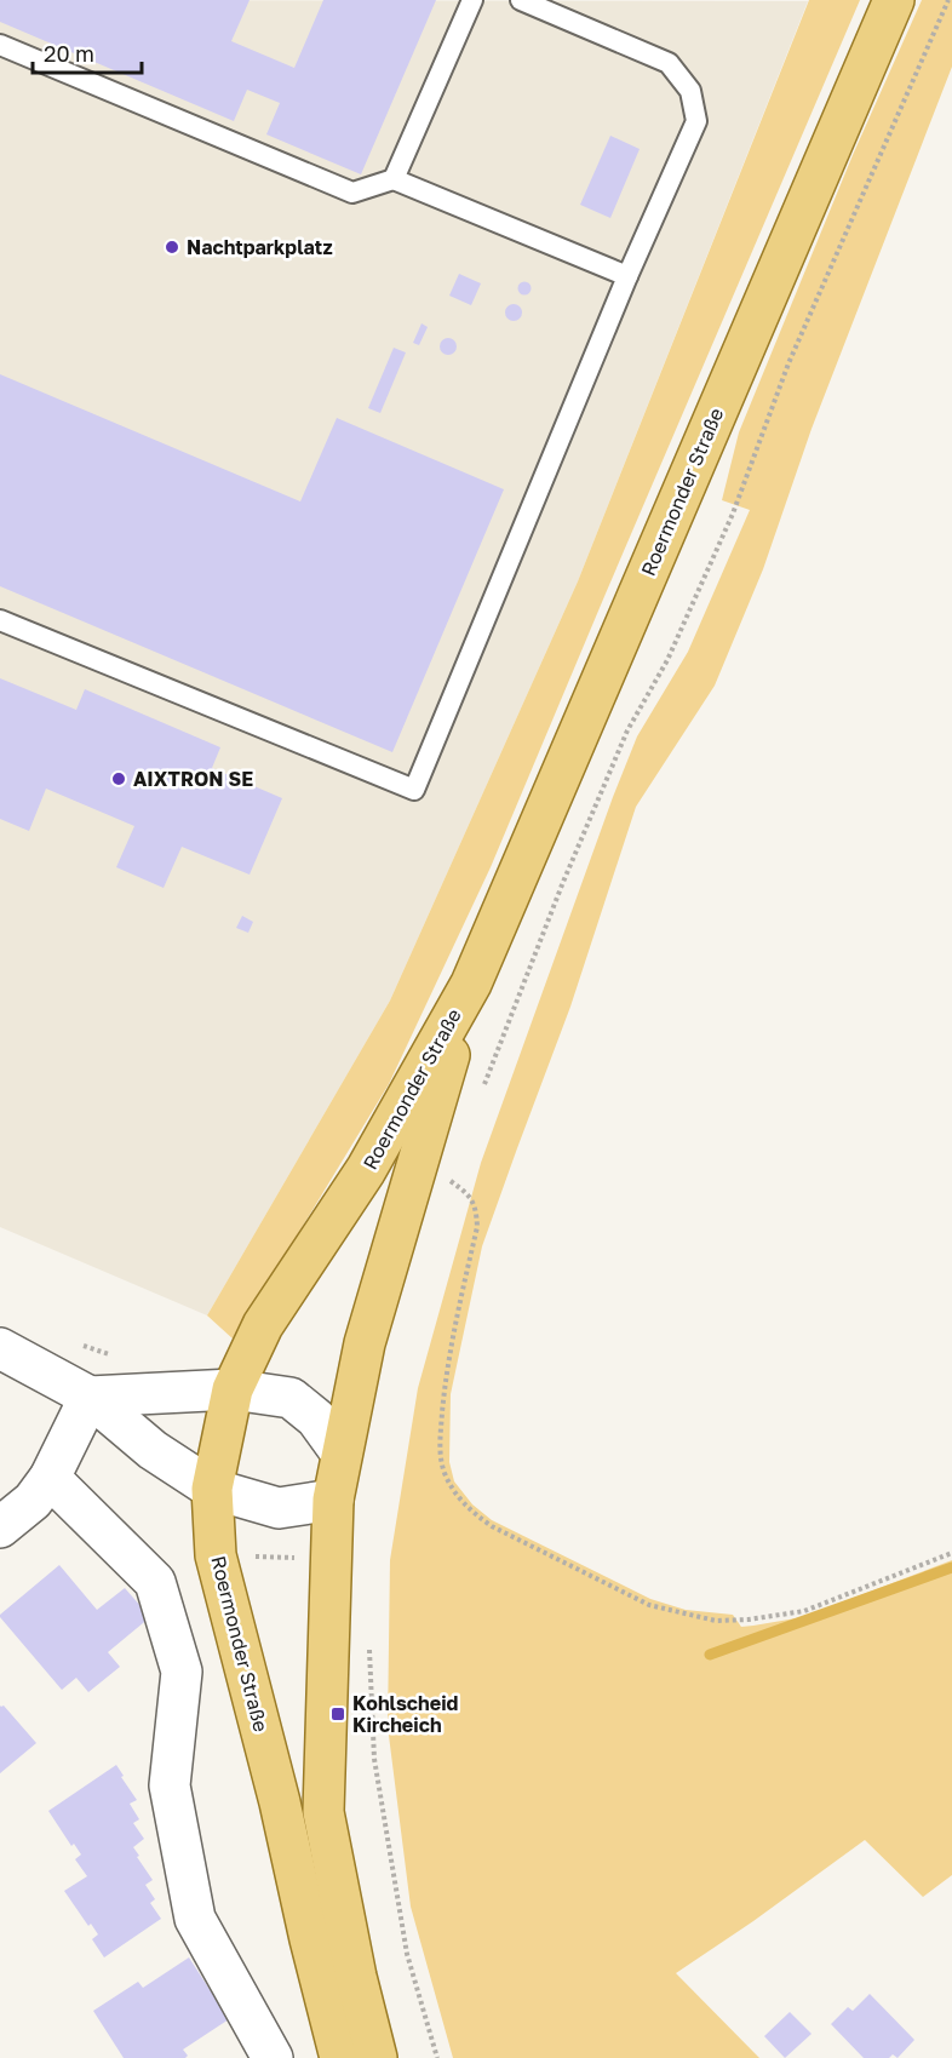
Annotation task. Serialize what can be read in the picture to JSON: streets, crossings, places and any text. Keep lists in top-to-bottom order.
{
  "streets": {
    "main road": ["Roermonder Straße"]
  },
  "places": {
    "other": ["Nachtparkplatz", "AIXTRON SE"],
    "transit": ["Kohlscheid Kircheich"]
  },
  "scale_bar": "20 m"
}
